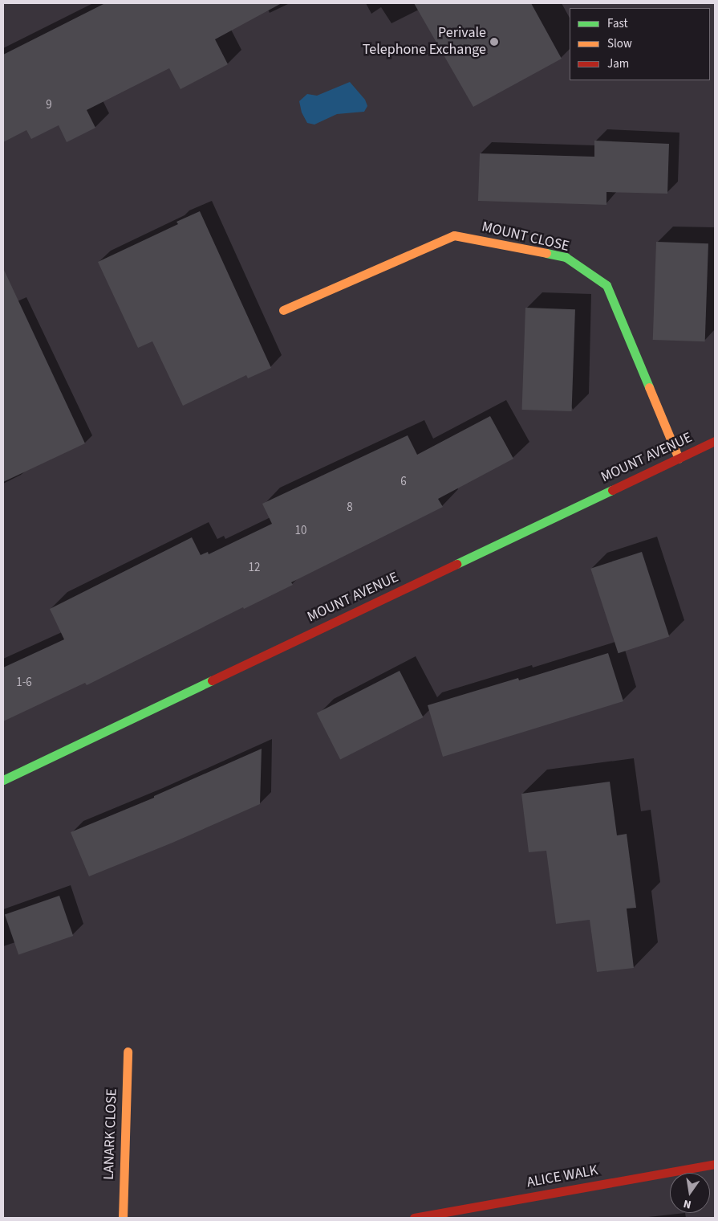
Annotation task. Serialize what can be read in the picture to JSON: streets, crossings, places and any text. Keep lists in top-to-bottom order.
{
  "streets": {
    "street": [
      "MOUNT CLOSE",
      "MOUNT AVENUE",
      "LANARK CLOSE",
      "ALICE WALK"
    ]
  },
  "crossings": [
    ["MOUNT CLOSE", "MOUNT AVENUE"]
  ],
  "places": ["Perivale Telephone Exchange"],
  "house_numbers": [
    "9",
    "6",
    "8",
    "10",
    "12",
    "1-6"
  ],
  "legend": ["Fast", "Slow", "Jam"],
  "north": "bottom"
}
